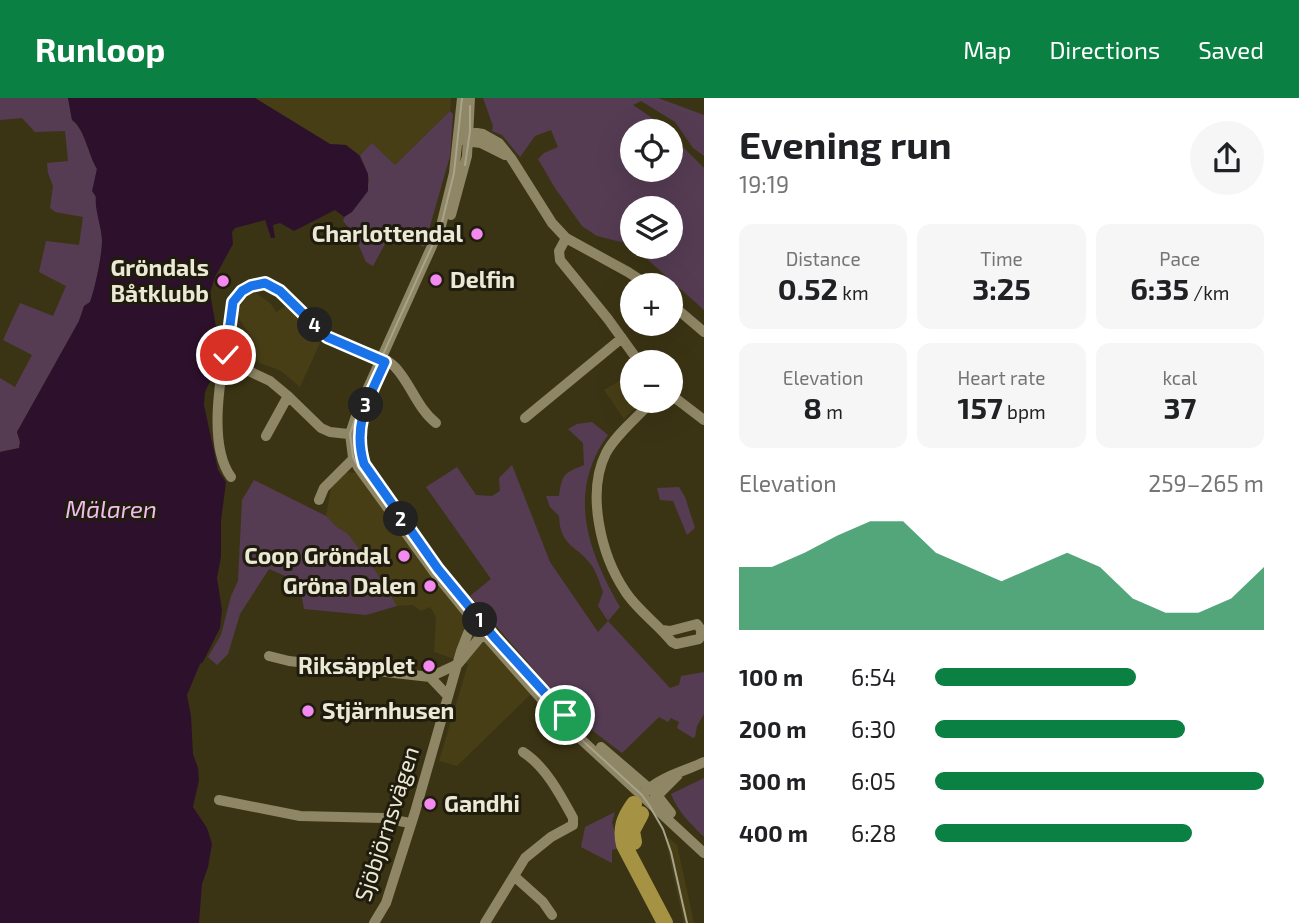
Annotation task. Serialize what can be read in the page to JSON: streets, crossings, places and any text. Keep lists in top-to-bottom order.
{
  "streets": {
    "street": ["Sjöbjörnsvägen"]
  },
  "water": ["Mälaren"],
  "places": [
    "Charlottendal",
    "Delfin",
    "Gröndals Båtklubb",
    "Coop Gröndal",
    "Gröna Dalen",
    "Riksäpplet",
    "Stjärnhusen",
    "Gandhi"
  ],
  "page": {
    "header": "Runloop",
    "nav": ["Map", "Directions", "Saved"],
    "heading": ["Evening run", "19:19"],
    "map_buttons": ["+", "−"],
    "stats": [
      ["Distance", "0.52 km"],
      ["Time", "3:25"],
      ["Pace", "6:35 /km"],
      ["Elevation", "8 m"],
      ["Heart rate", "157 bpm"],
      ["kcal", "37"]
    ],
    "pins": [
      "4",
      "3",
      "2",
      "1"
    ],
    "chart": ["Elevation", "259–265 m"],
    "list": [
      {
        "name": "100 m",
        "note": "6:54"
      },
      {
        "name": "200 m",
        "note": "6:30"
      },
      {
        "name": "300 m",
        "note": "6:05"
      },
      {
        "name": "400 m",
        "note": "6:28"
      }
    ]
  }
}
